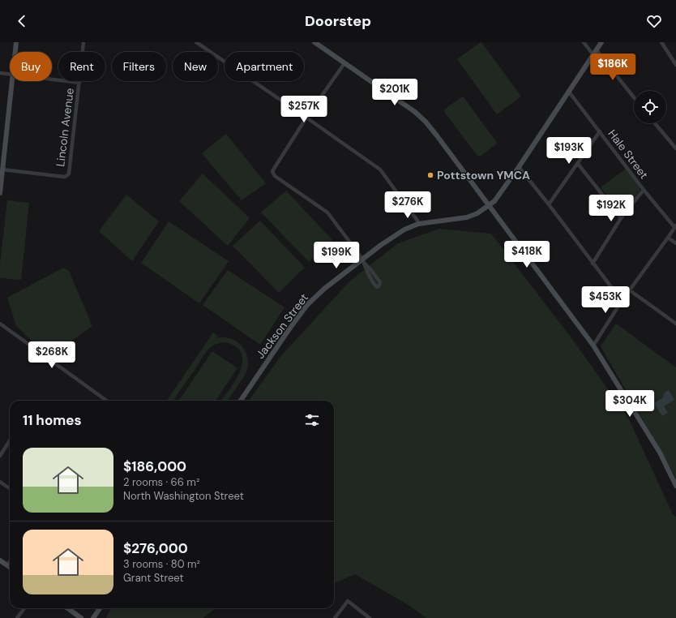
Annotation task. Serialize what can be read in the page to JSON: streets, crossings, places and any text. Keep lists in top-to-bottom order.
{
  "streets": {
    "street": ["Lincoln Avenue", "Hale Street", "Jackson Street"]
  },
  "crossings": [
    ["Hale Street", "Jackson Street"]
  ],
  "places": ["Pottstown YMCA"],
  "page": {
    "header": "Doorstep",
    "chip": [
      "Buy",
      "Rent",
      "Filters",
      "New",
      "Apartment"
    ],
    "price": [
      "$186K",
      "$201K",
      "$257K",
      "$193K",
      "$276K",
      "$192K",
      "$418K",
      "$199K",
      "$453K",
      "$268K",
      "$304K"
    ],
    "heading": "11 homes",
    "list": [
      {
        "name": "$186,000",
        "note": "2 rooms · 66 m² · North Washington Street"
      },
      {
        "name": "$276,000",
        "note": "3 rooms · 80 m² · Grant Street"
      }
    ]
  }
}
